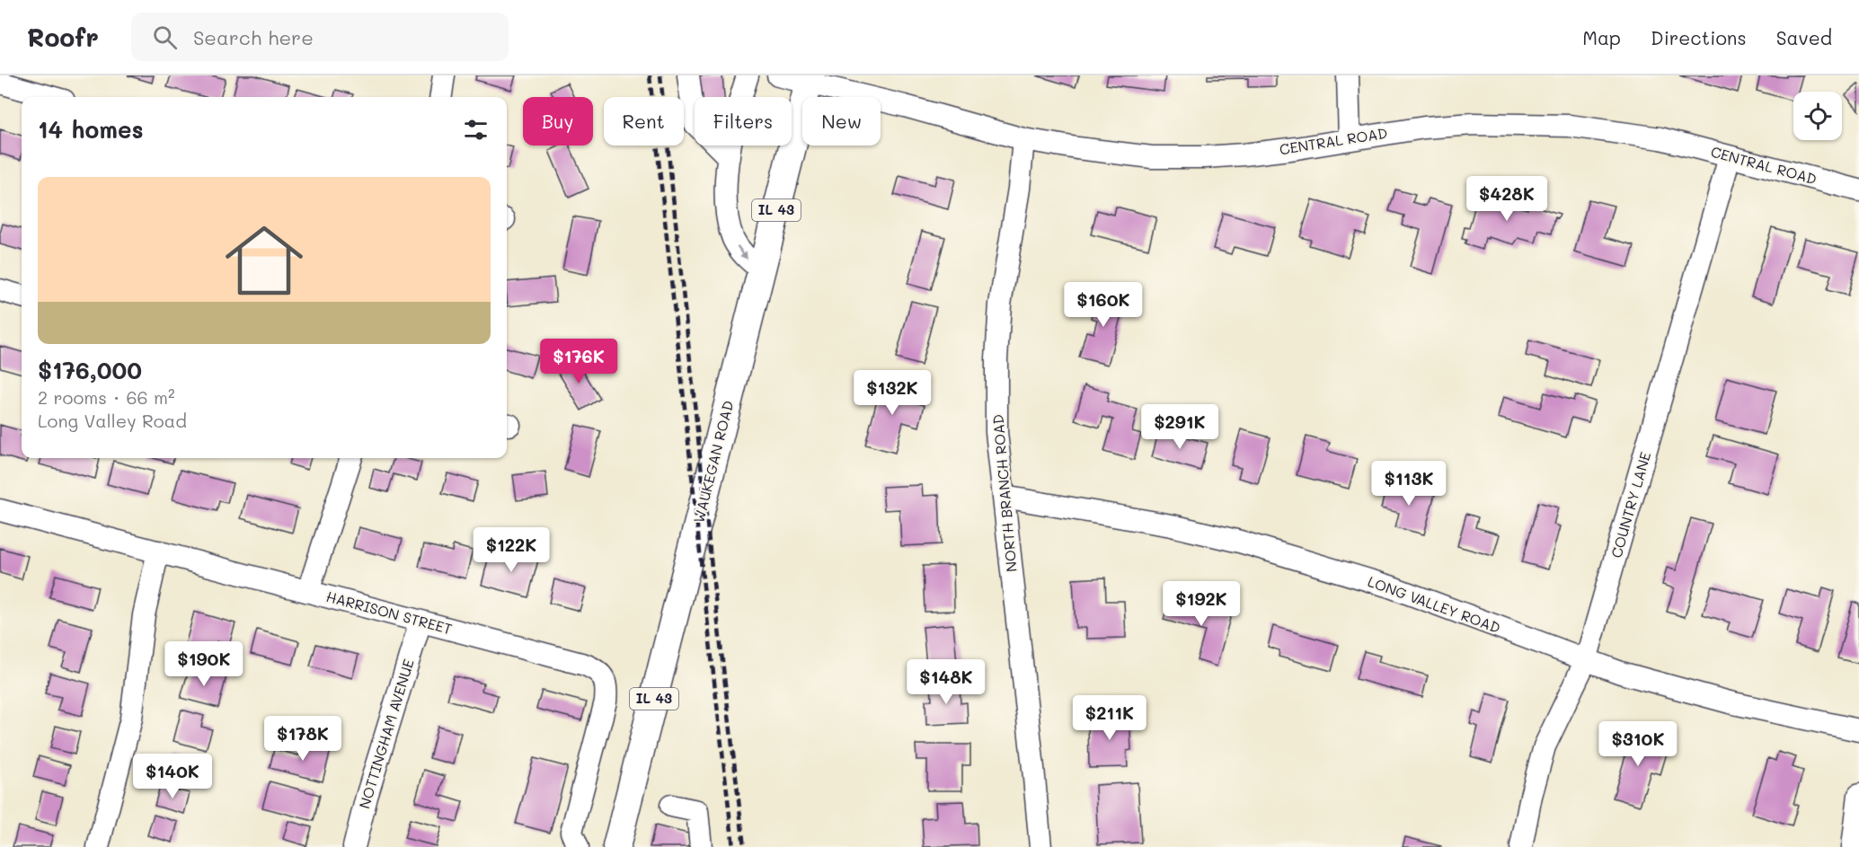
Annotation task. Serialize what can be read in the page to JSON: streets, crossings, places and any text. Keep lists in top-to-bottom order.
{
  "streets": {
    "main road": ["IL 43", "WAUKEGAN ROAD"],
    "street": [
      "CENTRAL ROAD",
      "NORTH BRANCH ROAD",
      "COUNTRY LANE",
      "LONG VALLEY ROAD",
      "HARRISON STREET",
      "NOTTINGHAM AVENUE"
    ]
  },
  "crossings": [
    ["CENTRAL ROAD", "WAUKEGAN ROAD"],
    ["CENTRAL ROAD", "NORTH BRANCH ROAD"],
    ["CENTRAL ROAD", "COUNTRY LANE"],
    ["NORTH BRANCH ROAD", "LONG VALLEY ROAD"],
    ["COUNTRY LANE", "LONG VALLEY ROAD"],
    ["HARRISON STREET", "NOTTINGHAM AVENUE"]
  ],
  "page": {
    "header": "Roofr",
    "search": "Search here",
    "nav": ["Map", "Directions", "Saved"],
    "chip": [
      "Buy",
      "Rent",
      "Filters",
      "New"
    ],
    "heading": "14 homes",
    "list": [
      {
        "name": "$176,000",
        "note": "2 rooms · 66 m² · Long Valley Road"
      }
    ],
    "price": [
      "$428K",
      "$160K",
      "$176K",
      "$132K",
      "$291K",
      "$113K",
      "$122K",
      "$192K",
      "$190K",
      "$148K",
      "$211K",
      "$178K",
      "$310K",
      "$140K"
    ]
  }
}
